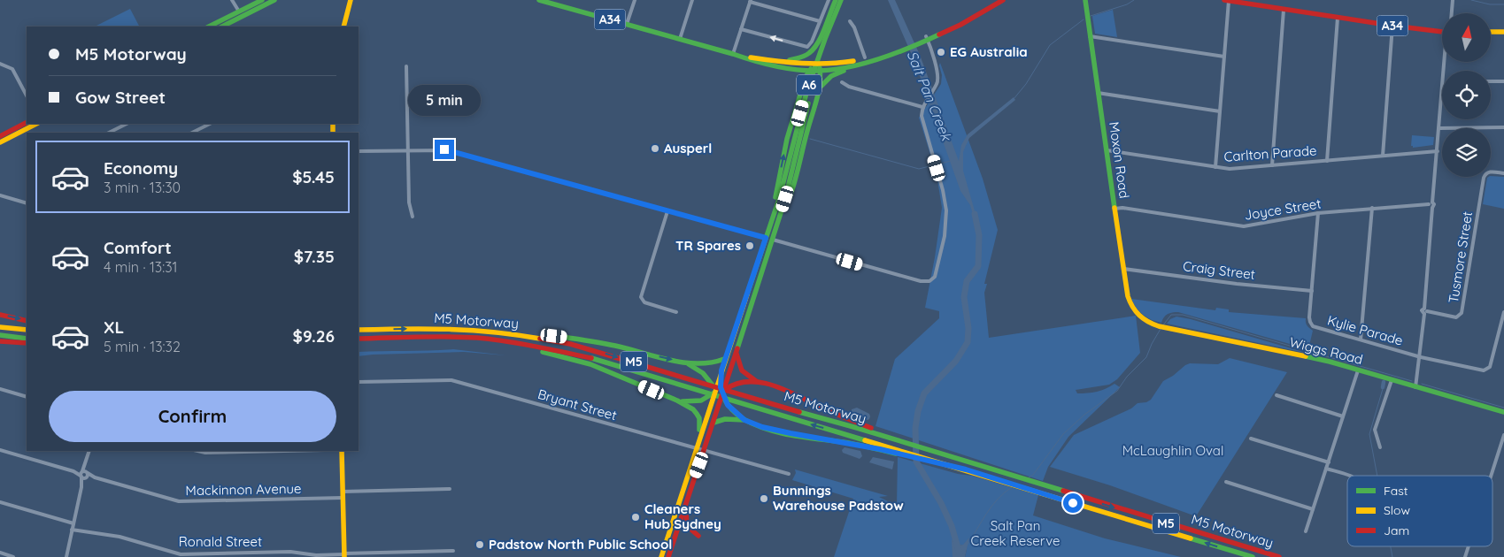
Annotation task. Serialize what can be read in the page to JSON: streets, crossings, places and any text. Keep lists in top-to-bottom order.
{
  "streets": {
    "main road": [
      "A34",
      "A6",
      "Moxon Road",
      "M5 Motorway",
      "Wiggs Road",
      "M5"
    ],
    "street": [
      "Carlton Parade",
      "Joyce Street",
      "Tusmore Street",
      "Craig Street",
      "Kylie Parade",
      "Bryant Street",
      "Mackinnon Avenue",
      "Ronald Street"
    ]
  },
  "crossings": [
    ["A34", "A6"],
    ["A6", "M5"],
    ["A6", "Bryant Street"],
    ["Carlton Parade", "Moxon Road"],
    ["Moxon Road", "Joyce Street"],
    ["Moxon Road", "Craig Street"],
    ["Moxon Road", "Wiggs Road"],
    ["Joyce Street", "Kylie Parade"],
    ["Craig Street", "Kylie Parade"],
    ["M5 Motorway", "M5"]
  ],
  "water": ["Salt Pan Creek"],
  "parks": ["McLaughlin Oval", "Salt Pan Creek Reserve"],
  "places": [
    "EG Australia",
    "Ausperl",
    "TR Spares",
    "Bunnings Warehouse Padstow",
    "Cleaners Hub Sydney",
    "Padstow North Public School"
  ],
  "legend": ["Fast", "Slow", "Jam"],
  "north": "top",
  "page": {
    "banner": ["M5 Motorway", "Gow Street"],
    "bubble": "5 min",
    "list": [
      {
        "name": "Economy",
        "note": "3 min · 13:30",
        "value": "$5.45"
      },
      {
        "name": "Comfort",
        "note": "4 min · 13:31",
        "value": "$7.35"
      },
      {
        "name": "XL",
        "note": "5 min · 13:32",
        "value": "$9.26"
      }
    ],
    "buttons": "Confirm"
  }
}
